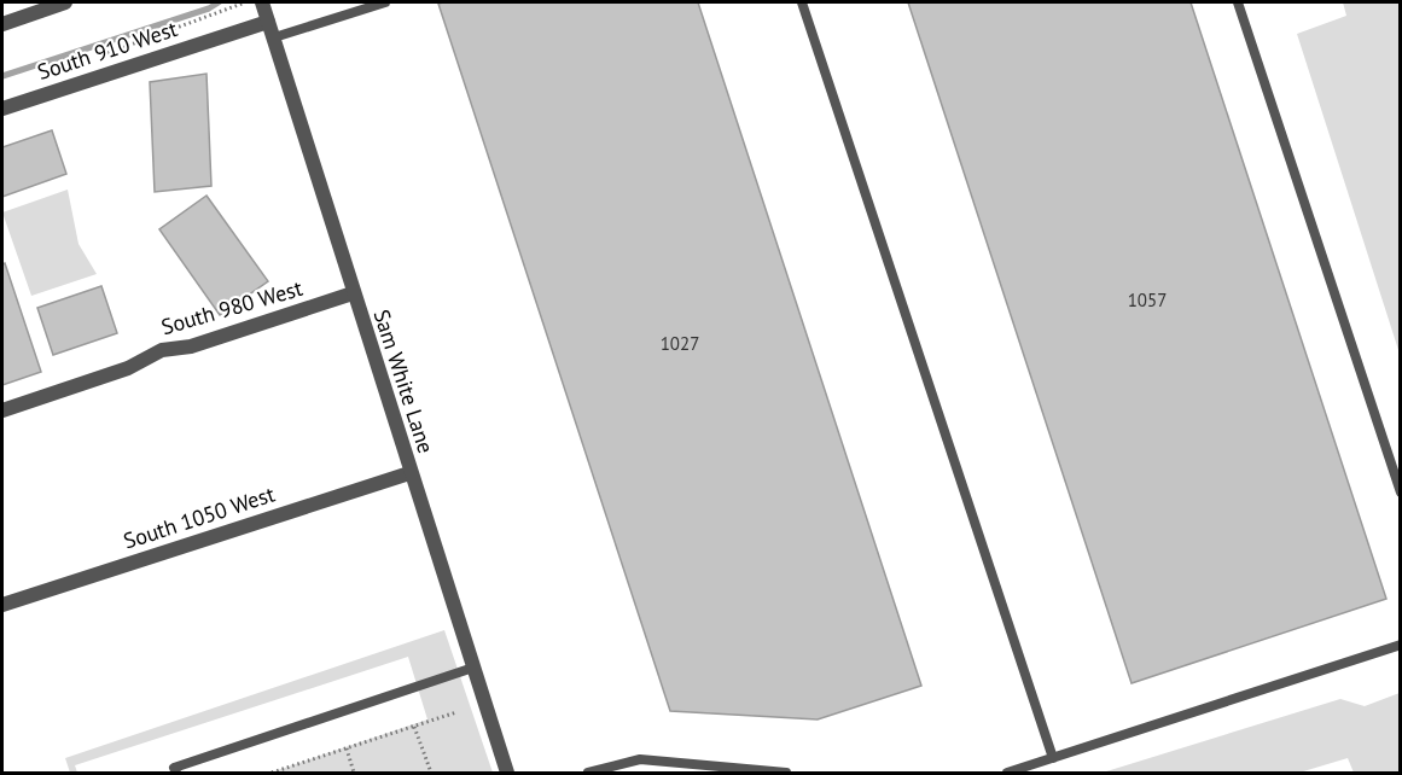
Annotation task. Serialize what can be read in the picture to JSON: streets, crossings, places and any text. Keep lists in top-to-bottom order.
{
  "streets": {
    "street": [
      "South 910 West",
      "South 980 West",
      "Sam White Lane",
      "South 1050 West"
    ]
  },
  "crossings": [
    ["South 910 West", "Sam White Lane"],
    ["South 980 West", "Sam White Lane"],
    ["Sam White Lane", "South 1050 West"]
  ],
  "house_numbers": ["1057", "1027"]
}
